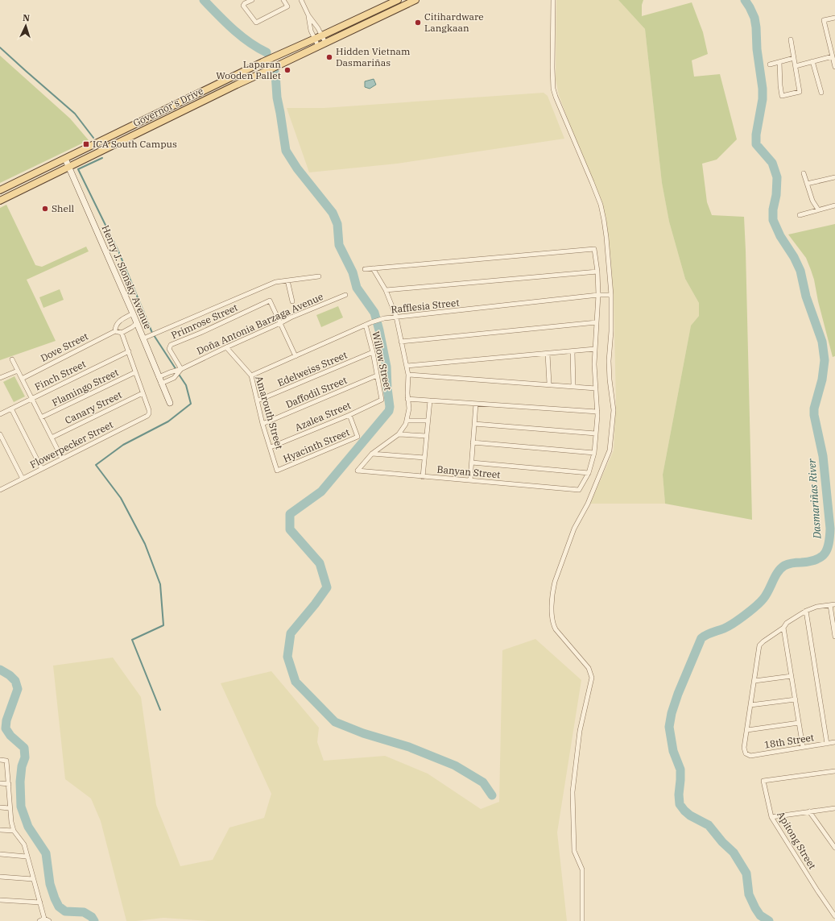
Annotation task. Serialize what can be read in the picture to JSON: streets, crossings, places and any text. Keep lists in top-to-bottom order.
{
  "streets": {
    "main road": ["Governor's Drive"],
    "street": [
      "Henry J. Slonsky Avenue",
      "Rafflesia Street",
      "Primrose Street",
      "Doña Antonia Barzaga Avenue",
      "Dove Street",
      "Willow Street",
      "Edelweiss Street",
      "Finch Street",
      "Flamingo Street",
      "Daffodil Street",
      "Canary Street",
      "Amarouth Street",
      "Azalea Street",
      "Flowerpecker Street",
      "Hyacinth Street",
      "Banyan Street",
      "18th Street",
      "Apitong Street"
    ]
  },
  "crossings": [
    ["Governor's Drive", "Henry J. Slonsky Avenue"],
    ["Henry J. Slonsky Avenue", "Doña Antonia Barzaga Avenue"],
    ["Henry J. Slonsky Avenue", "Dove Street"],
    ["Rafflesia Street", "Willow Street"],
    ["Rafflesia Street", "Amarouth Street"],
    ["Primrose Street", "Doña Antonia Barzaga Avenue"],
    ["Doña Antonia Barzaga Avenue", "Amarouth Street"],
    ["Willow Street", "Edelweiss Street"],
    ["Willow Street", "Daffodil Street"],
    ["Willow Street", "Azalea Street"],
    ["Edelweiss Street", "Amarouth Street"],
    ["Daffodil Street", "Amarouth Street"],
    ["Canary Street", "Flowerpecker Street"],
    ["Amarouth Street", "Azalea Street"],
    ["Amarouth Street", "Hyacinth Street"],
    ["Azalea Street", "Hyacinth Street"]
  ],
  "water": ["Dasmariñas River"],
  "places": {
    "other": [
      "Citihardware Langkaan",
      "Hidden Vietnam Dasmariñas",
      "Laparan Wooden Pallet",
      "Shell"
    ],
    "transit": ["ICA South Campus"]
  },
  "north": "top"
}
